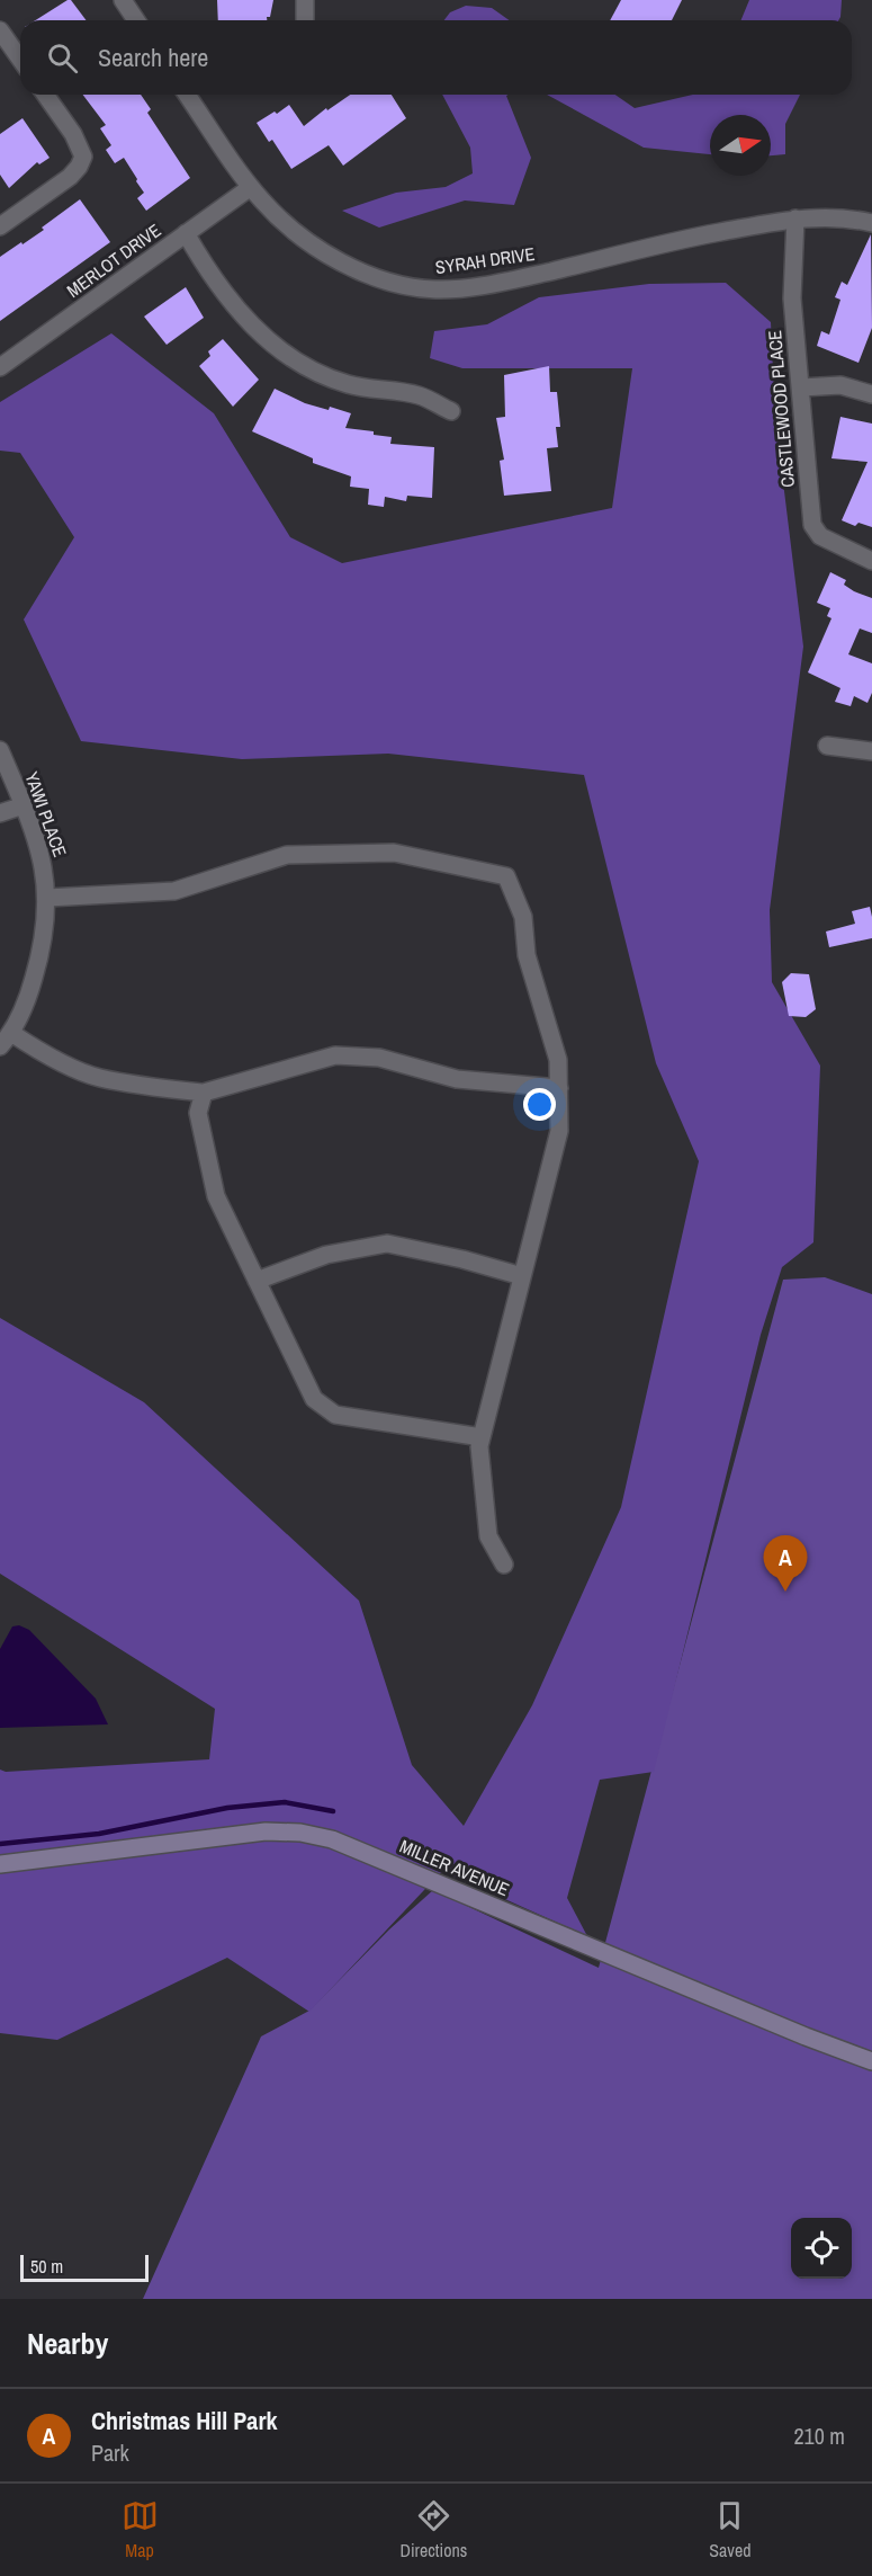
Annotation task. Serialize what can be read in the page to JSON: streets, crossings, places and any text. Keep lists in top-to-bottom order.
{
  "streets": {
    "street": [
      "MERLOT DRIVE",
      "SYRAH DRIVE",
      "CASTLEWOOD PLACE",
      "YAWI PLACE",
      "MILLER AVENUE"
    ]
  },
  "crossings": [
    ["MERLOT DRIVE", "SYRAH DRIVE"],
    ["SYRAH DRIVE", "CASTLEWOOD PLACE"]
  ],
  "scale_bar": "50 m",
  "north": "right",
  "page": {
    "search": "Search here",
    "pins": "A",
    "scale": "50 m",
    "heading": "Nearby",
    "list": [
      {
        "mark": "A",
        "name": "Christmas Hill Park",
        "note": "Park",
        "value": "210 m"
      }
    ],
    "nav": ["Map", "Directions", "Saved"]
  }
}
